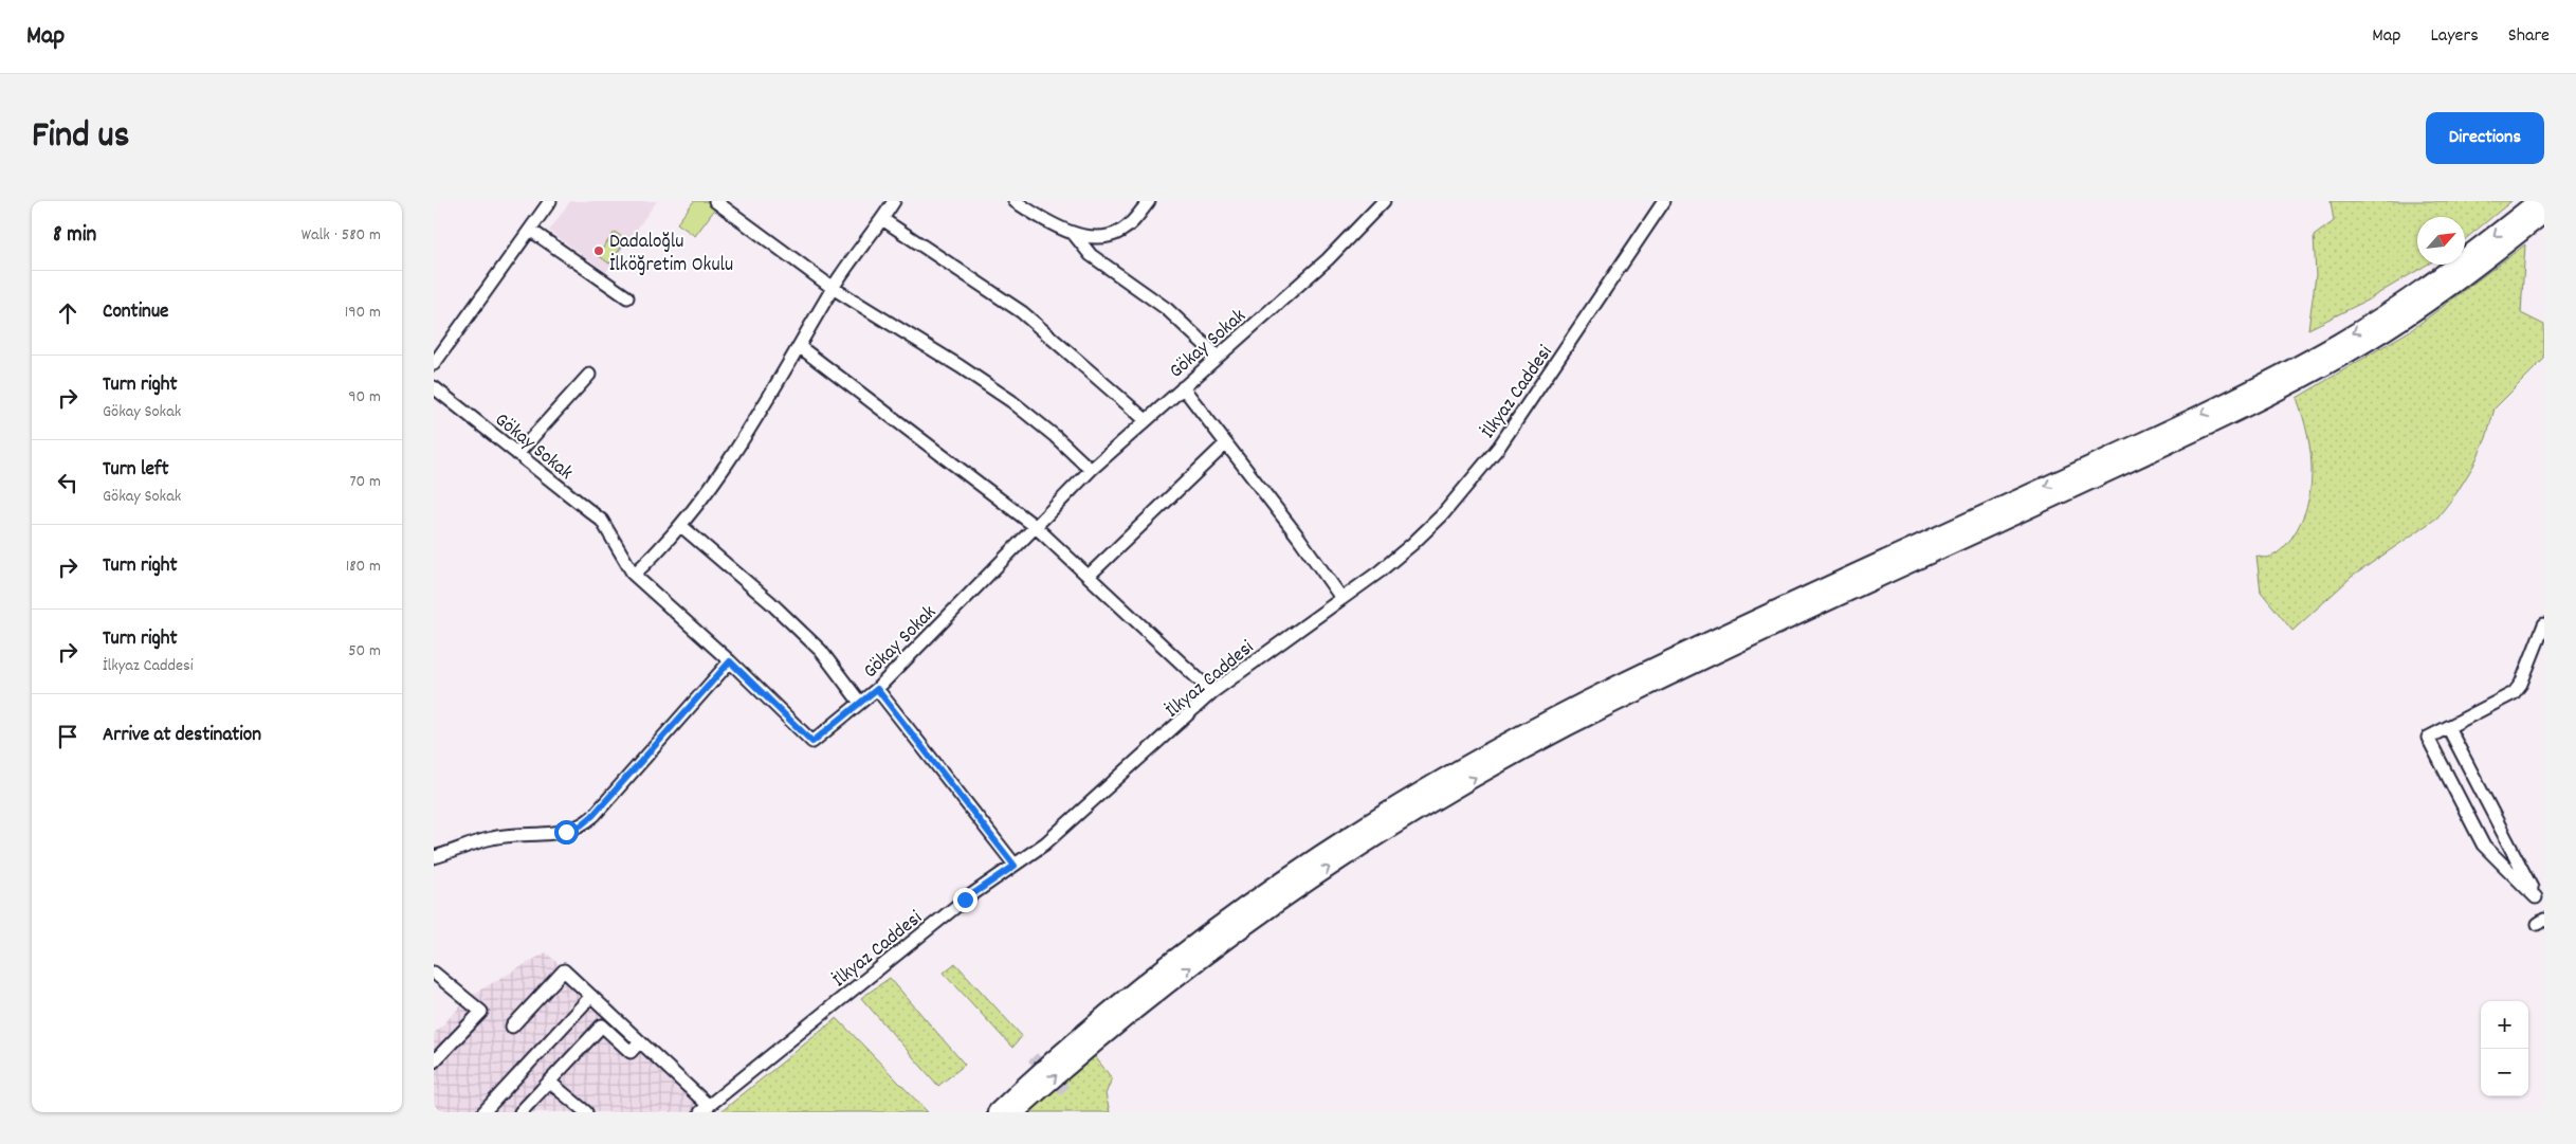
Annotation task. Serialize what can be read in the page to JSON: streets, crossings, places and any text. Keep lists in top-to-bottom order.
{
  "streets": {
    "street": ["Gökay Sokak", "İlkyaz Caddesi"]
  },
  "places": ["Dadaloğlu İlköğretim Okulu"],
  "north": "top right",
  "page": {
    "header": "Map",
    "nav": ["Map", "Layers", "Share"],
    "title": "Find us",
    "buttons": "Directions",
    "heading": ["8 min", "Walk · 580 m"],
    "list": [
      ["Continue", "190 m"],
      ["Turn right", "Gökay Sokak", "90 m"],
      ["Turn left", "Gökay Sokak", "70 m"],
      ["Turn right", "180 m"],
      ["Turn right", "İlkyaz Caddesi", "50 m"],
      "Arrive at destination"
    ],
    "map_buttons": ["+", "−"]
  }
}
